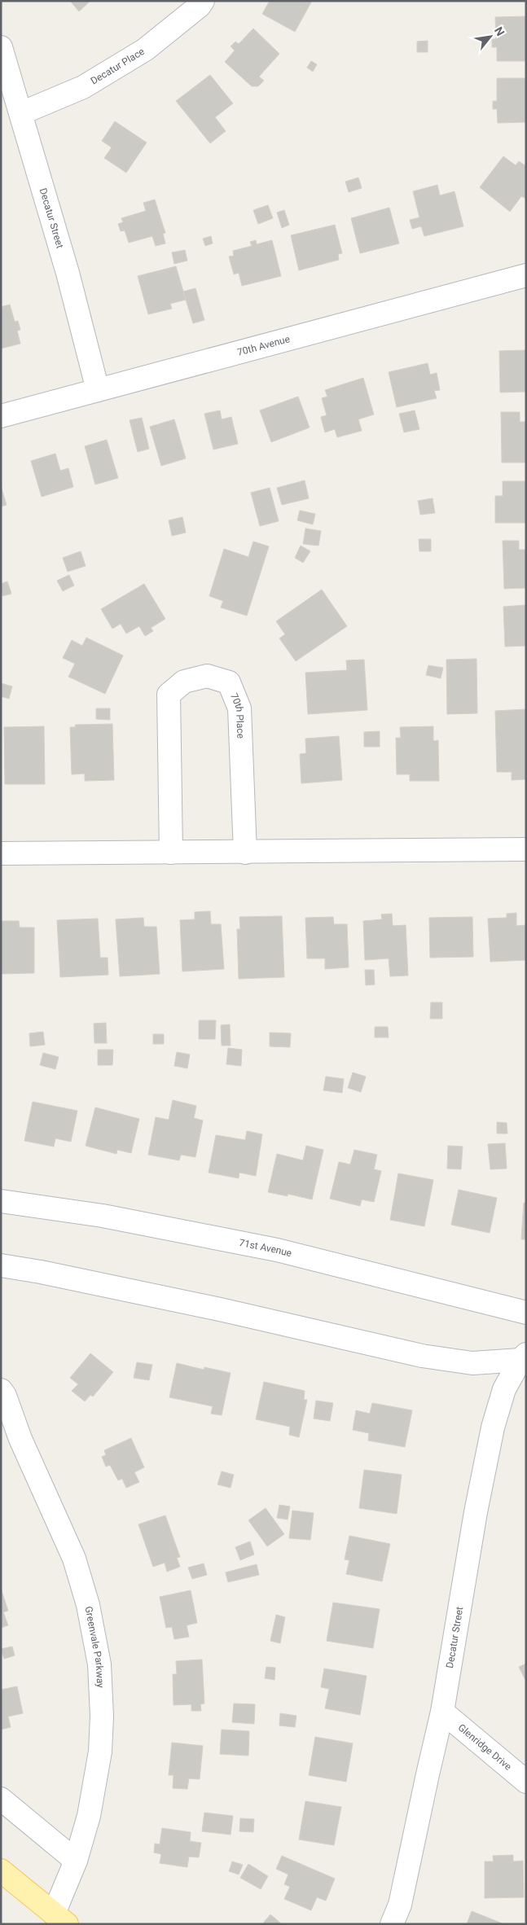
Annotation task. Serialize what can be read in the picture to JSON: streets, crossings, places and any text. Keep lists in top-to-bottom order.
{
  "streets": {
    "street": [
      "Decatur Place",
      "Decatur Street",
      "70th Avenue",
      "70th Place",
      "71st Avenue",
      "Greenvale Parkway",
      "Glenridge Drive"
    ]
  },
  "crossings": [
    ["Decatur Place", "Decatur Street"],
    ["Decatur Street", "70th Avenue"],
    ["Decatur Street", "Glenridge Drive"]
  ],
  "north": "top right"
}
